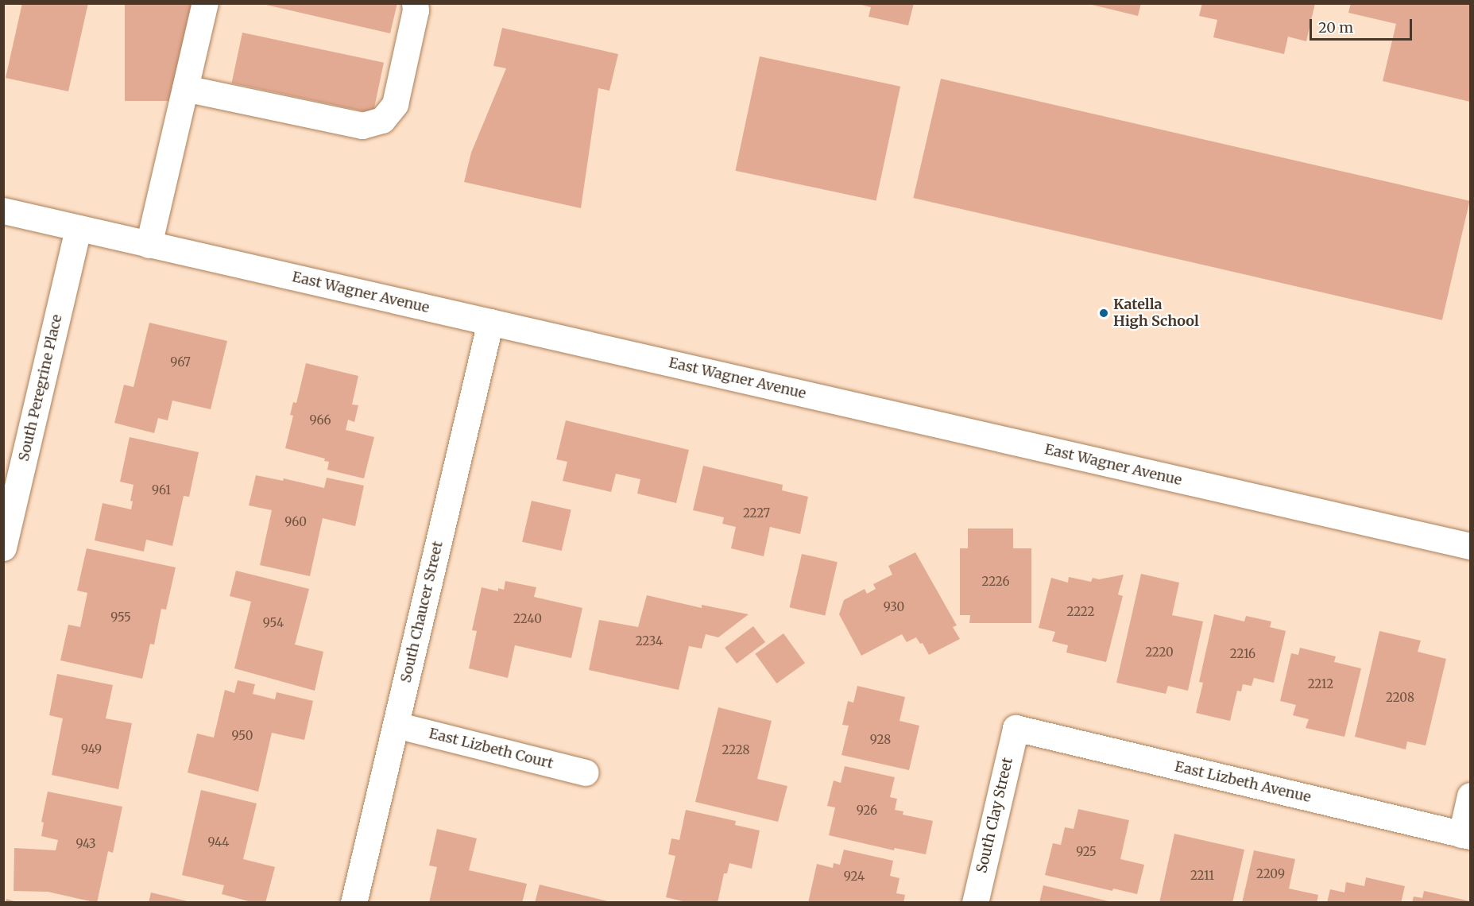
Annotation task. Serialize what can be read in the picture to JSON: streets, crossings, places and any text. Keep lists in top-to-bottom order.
{
  "streets": {
    "street": [
      "East Wagner Avenue",
      "South Peregrine Place",
      "South Chaucer Street",
      "East Lizbeth Court",
      "East Lizbeth Avenue",
      "South Clay Street"
    ]
  },
  "crossings": [
    ["East Wagner Avenue", "South Peregrine Place"],
    ["East Wagner Avenue", "South Chaucer Street"],
    ["South Chaucer Street", "East Lizbeth Court"],
    ["East Lizbeth Avenue", "South Clay Street"]
  ],
  "places": ["Katella High School"],
  "house_numbers": [
    "967",
    "966",
    "961",
    "2227",
    "960",
    "2226",
    "930",
    "2222",
    "955",
    "2240",
    "954",
    "2234",
    "2220",
    "2216",
    "2212",
    "2208",
    "950",
    "928",
    "949",
    "2228",
    "926",
    "944",
    "943",
    "925",
    "2209",
    "2211",
    "924"
  ],
  "scale_bar": "20 m"
}
